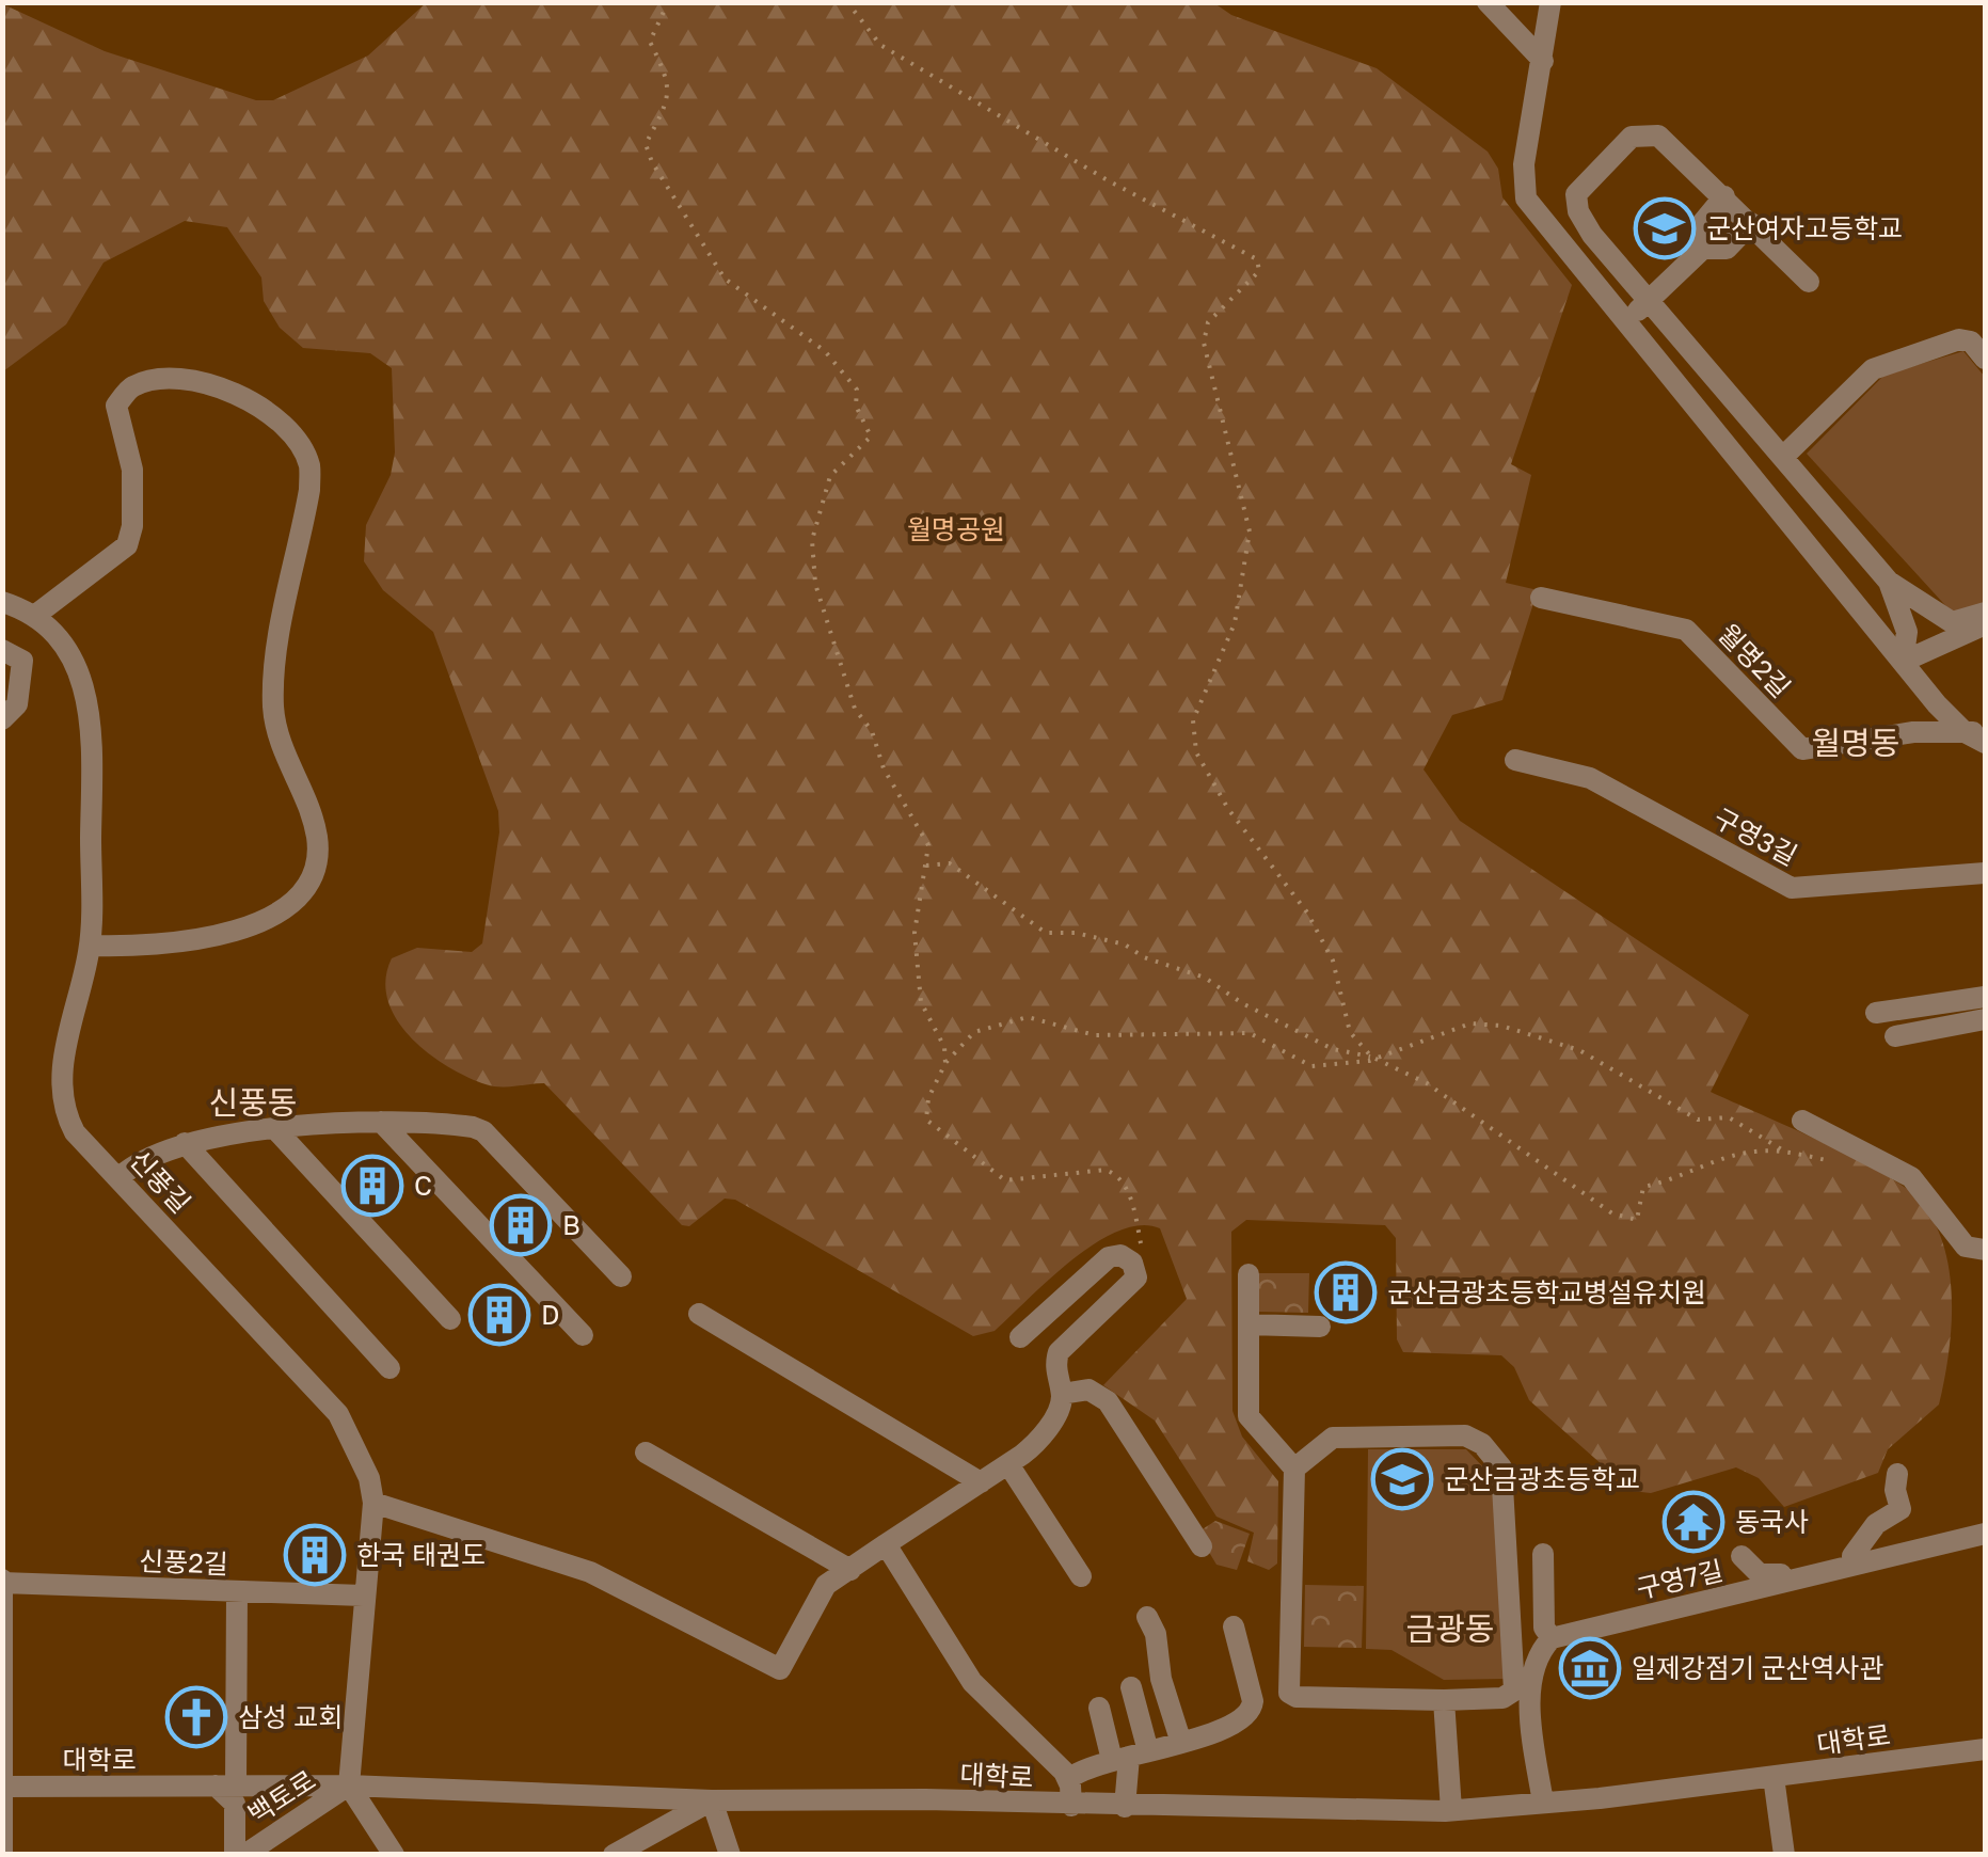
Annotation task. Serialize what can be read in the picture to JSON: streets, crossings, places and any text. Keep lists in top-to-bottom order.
{
  "streets": {
    "street": [
      "월명2길",
      "구영3길",
      "신풍길",
      "신풍2길",
      "구영7길",
      "대학로",
      "백토로"
    ]
  },
  "crossings": [
    ["신풍길", "신풍2길"],
    ["신풍길", "대학로"],
    ["신풍길", "백토로"],
    ["대학로", "백토로"]
  ],
  "districts": ["월명동", "신풍동", "금광동"],
  "parks": ["월명공원"],
  "places": {
    "school or university": ["군산여자고등학교", "군산금광초등학교"],
    "building": [
      "C",
      "B",
      "군산금광초등학교병설유치원",
      "D",
      "한국 태권도"
    ],
    "temple": ["동국사"],
    "museum": ["일제강점기 군산역사관"],
    "church": ["삼성 교회"]
  }
}
